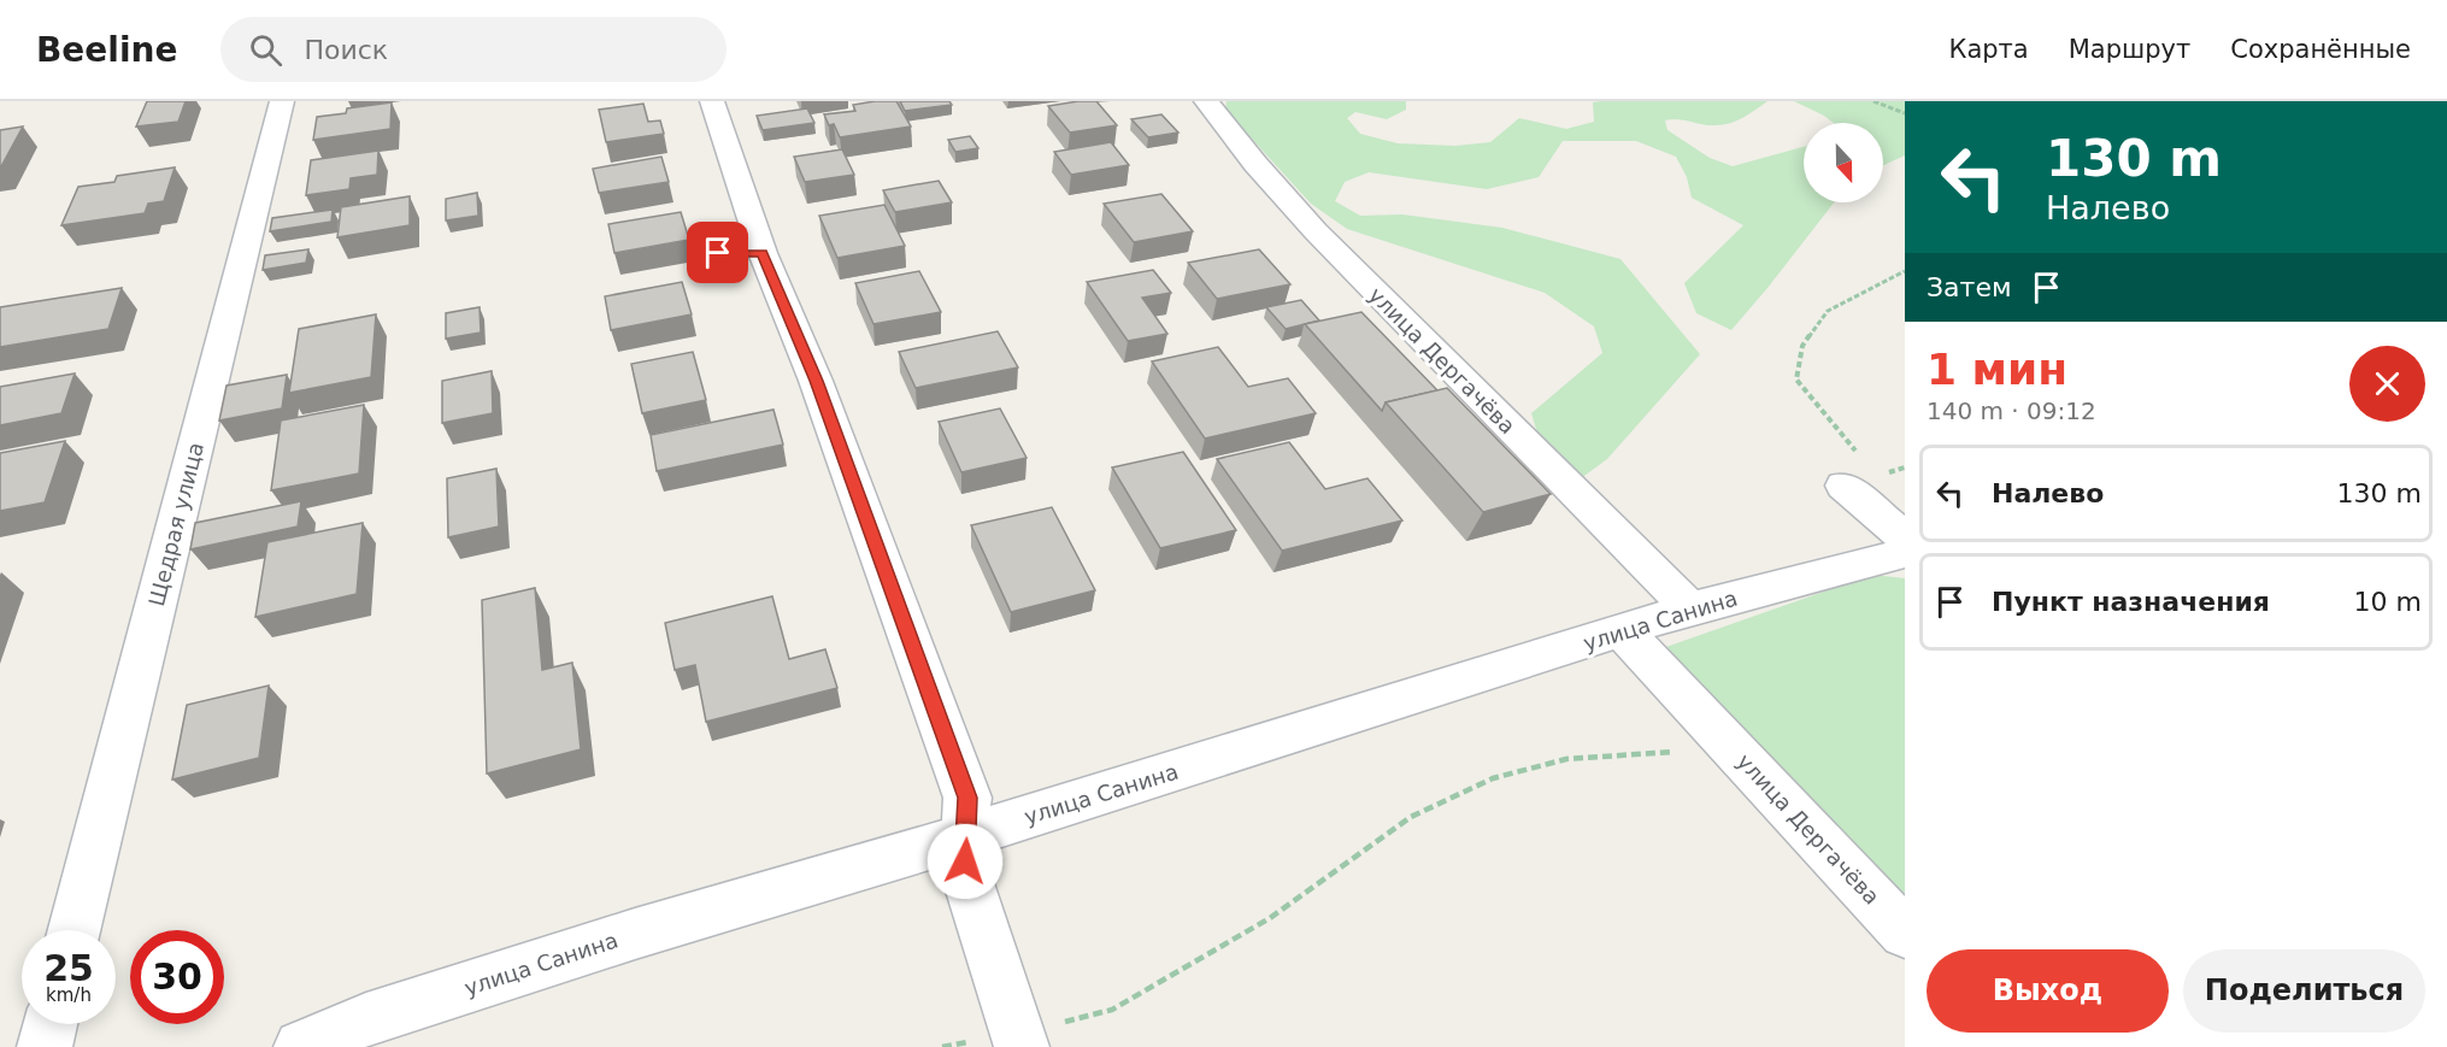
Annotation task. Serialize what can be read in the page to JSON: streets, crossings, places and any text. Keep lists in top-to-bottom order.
{
  "streets": {
    "street": ["улица Дергачёва", "Щедрая улица", "улица Санина"]
  },
  "crossings": [
    ["улица Дергачёва", "улица Санина"]
  ],
  "north": "bottom",
  "page": {
    "header": "Beeline",
    "search": "Поиск",
    "nav": ["Карта", "Маршрут", "Сохранённые"],
    "turn": ["130 m", "Налево"],
    "then": "Затем",
    "heading": ["1 мин", "140 m · 09:12"],
    "list": [
      {
        "name": "Налево",
        "value": "130 m"
      },
      {
        "name": "Пункт назначения",
        "value": "10 m"
      }
    ],
    "speed": "25 km/h",
    "limit": "30",
    "buttons": ["Выход", "Поделиться"]
  }
}
